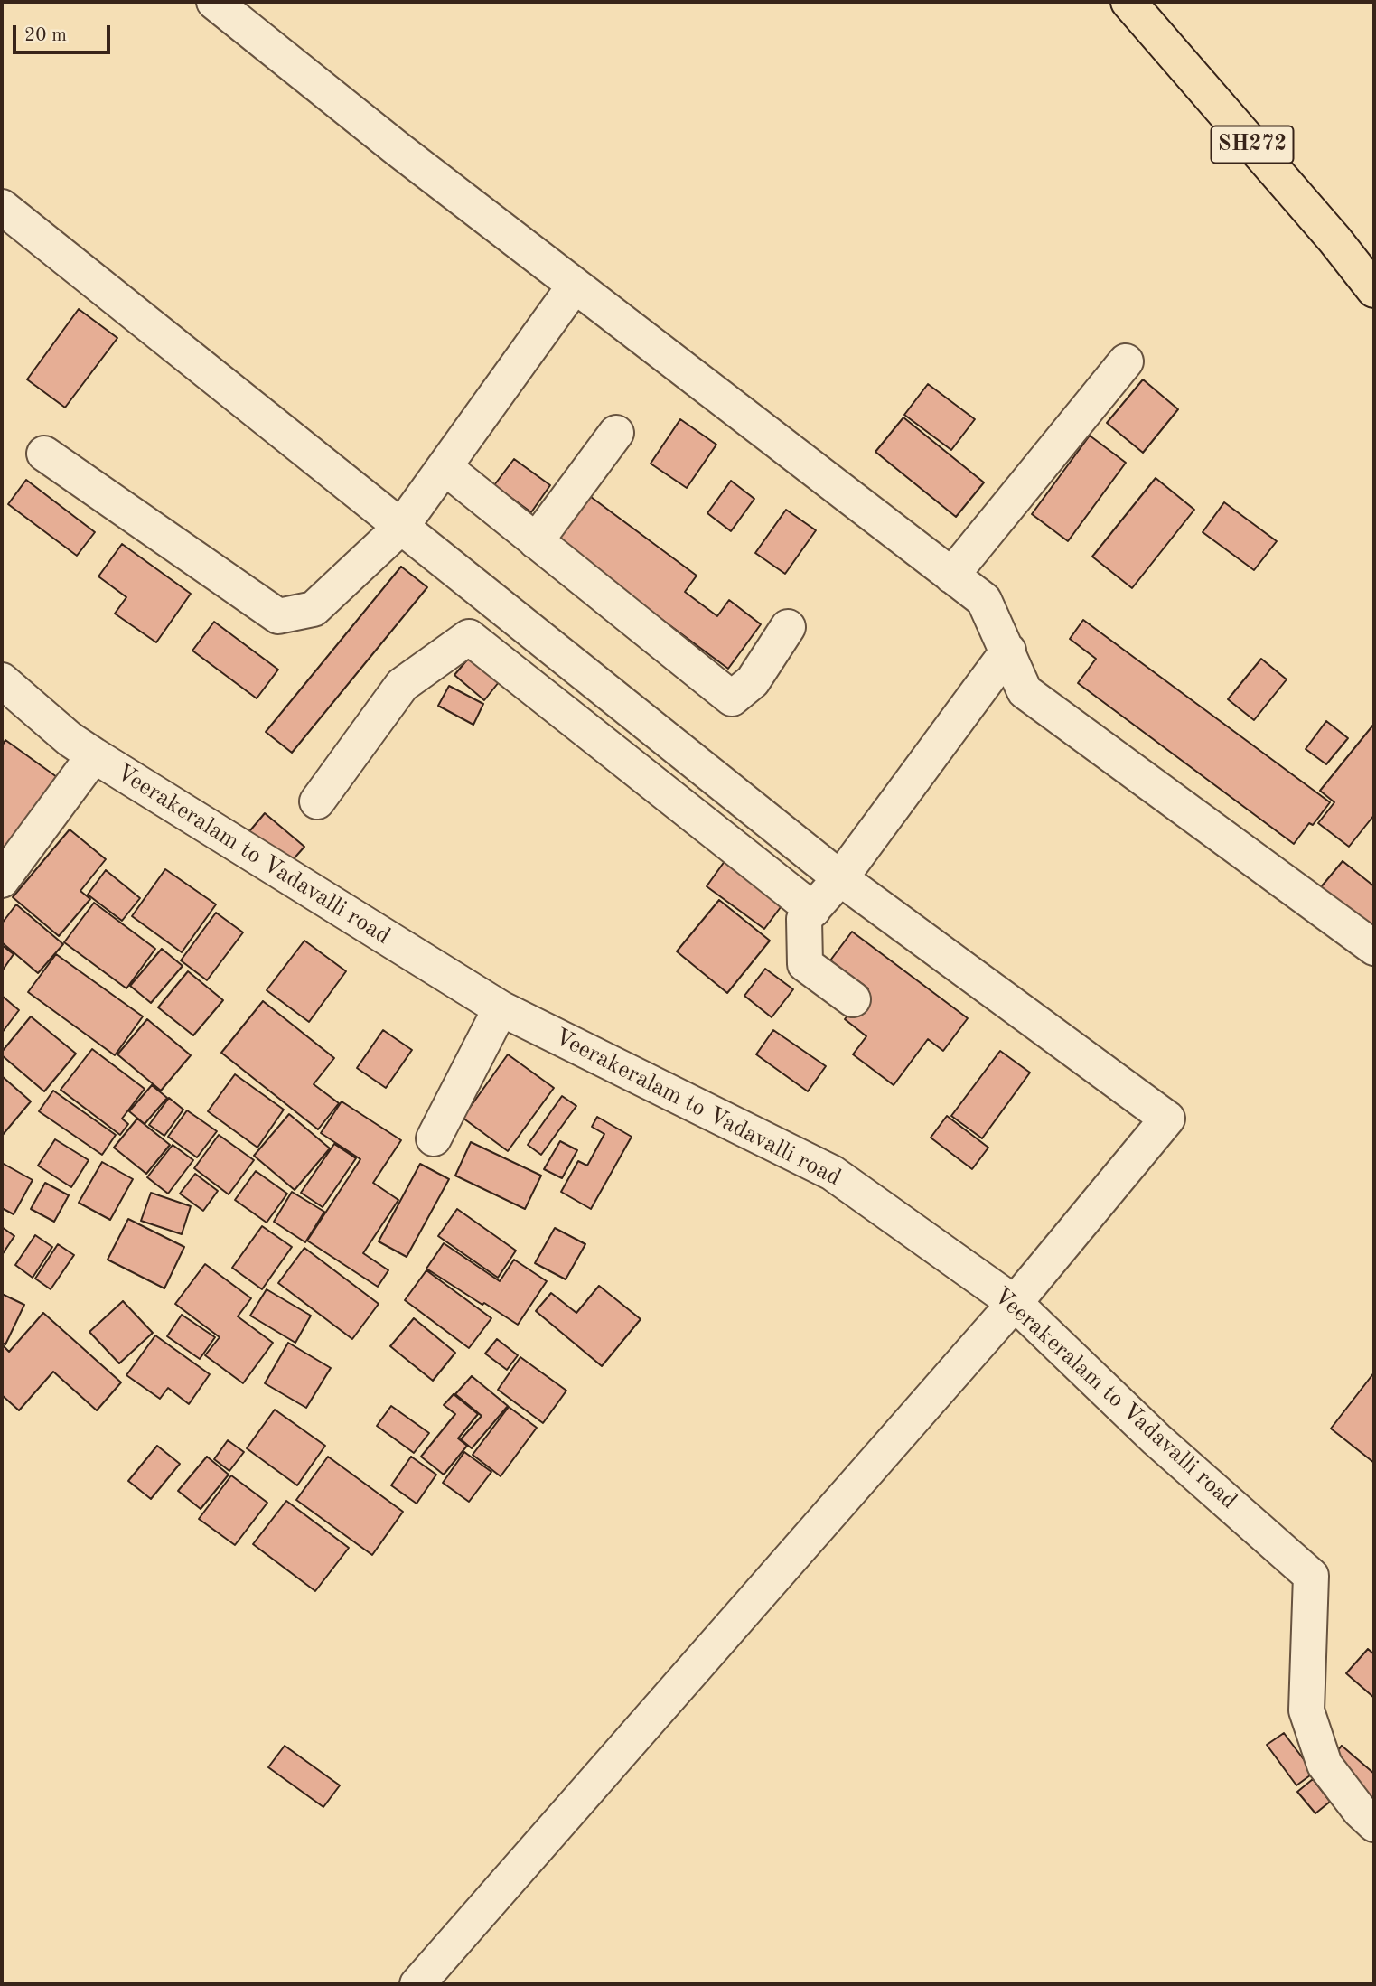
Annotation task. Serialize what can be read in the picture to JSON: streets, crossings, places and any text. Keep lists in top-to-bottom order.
{
  "streets": {
    "main road": ["SH272"],
    "street": ["Veerakeralam to Vadavalli road"]
  },
  "scale_bar": "20 m"
}
